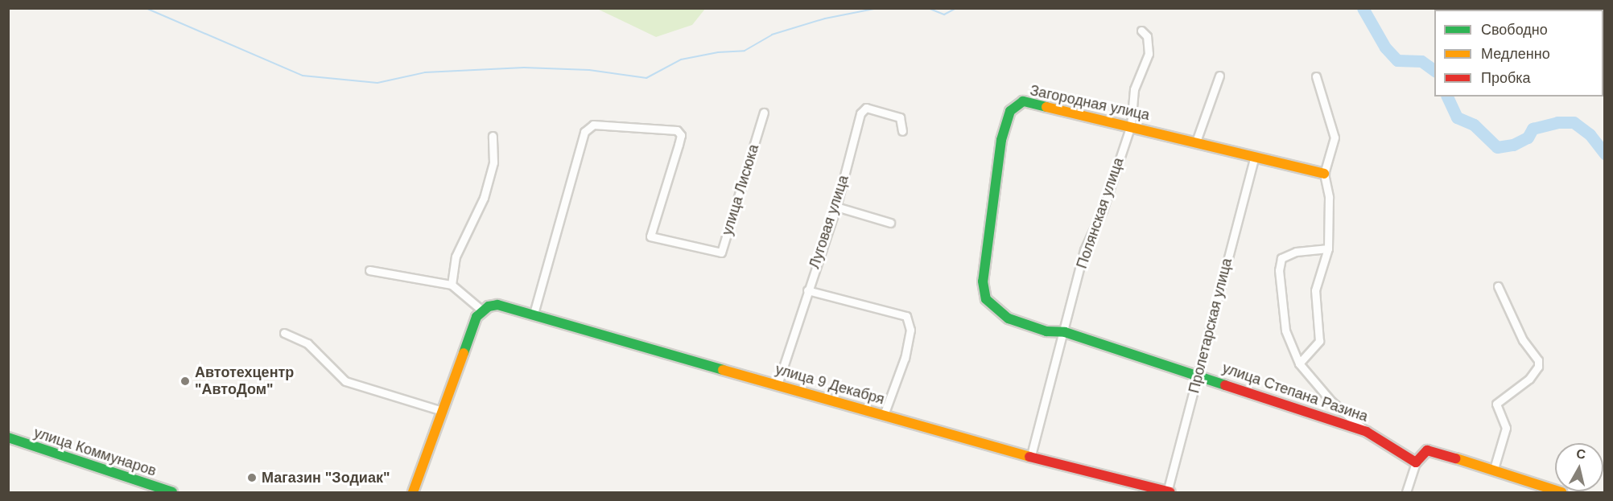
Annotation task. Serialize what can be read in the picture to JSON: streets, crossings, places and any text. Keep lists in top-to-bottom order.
{
  "streets": {
    "street": [
      "Загородная улица",
      "улица Лисюка",
      "Полянская улица",
      "Луговая улица",
      "Пролетарская улица",
      "улица 9 Декабря",
      "улица Степана Разина",
      "улица Коммунаров"
    ]
  },
  "crossings": [
    ["Загородная улица", "Полянская улица"],
    ["Загородная улица", "Пролетарская улица"],
    ["Загородная улица", "улица Степана Разина"],
    ["улица Лисюка", "улица 9 Декабря"],
    ["Полянская улица", "улица 9 Декабря"],
    ["Полянская улица", "улица Степана Разина"],
    ["Луговая улица", "улица 9 Декабря"],
    ["Пролетарская улица", "улица 9 Декабря"],
    ["Пролетарская улица", "улица Степана Разина"]
  ],
  "places": ["Автотехцентр \"АвтоДом\"", "Магазин \"Зодиак\""],
  "legend": ["Свободно", "Медленно", "Пробка"],
  "north": "top"
}
